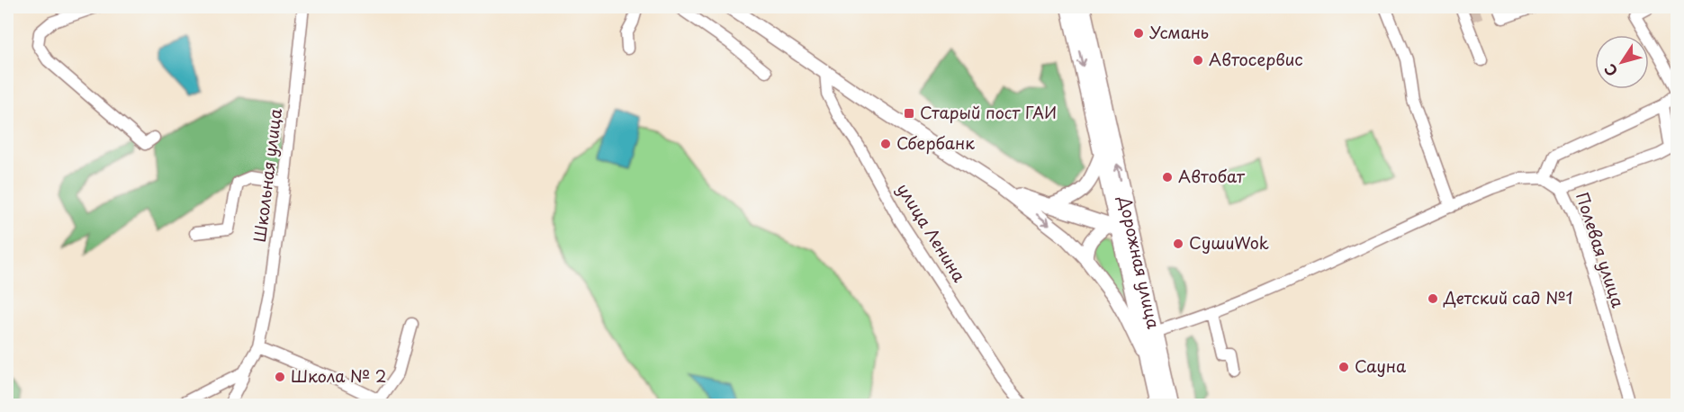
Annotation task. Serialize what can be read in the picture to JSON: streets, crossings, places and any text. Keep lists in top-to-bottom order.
{
  "streets": {
    "highway": ["Дорожная улица"],
    "street": ["Школьная улица", "улица Ленина", "Полевая улица"]
  },
  "places": {
    "other": [
      "Усмань",
      "Автосервис",
      "Сбербанк",
      "Автобат",
      "CушиWok",
      "Детский сад №1",
      "Сауна",
      "Школа № 2"
    ],
    "transit": ["Старый пост ГАИ"]
  },
  "north": "bottom left"
}
